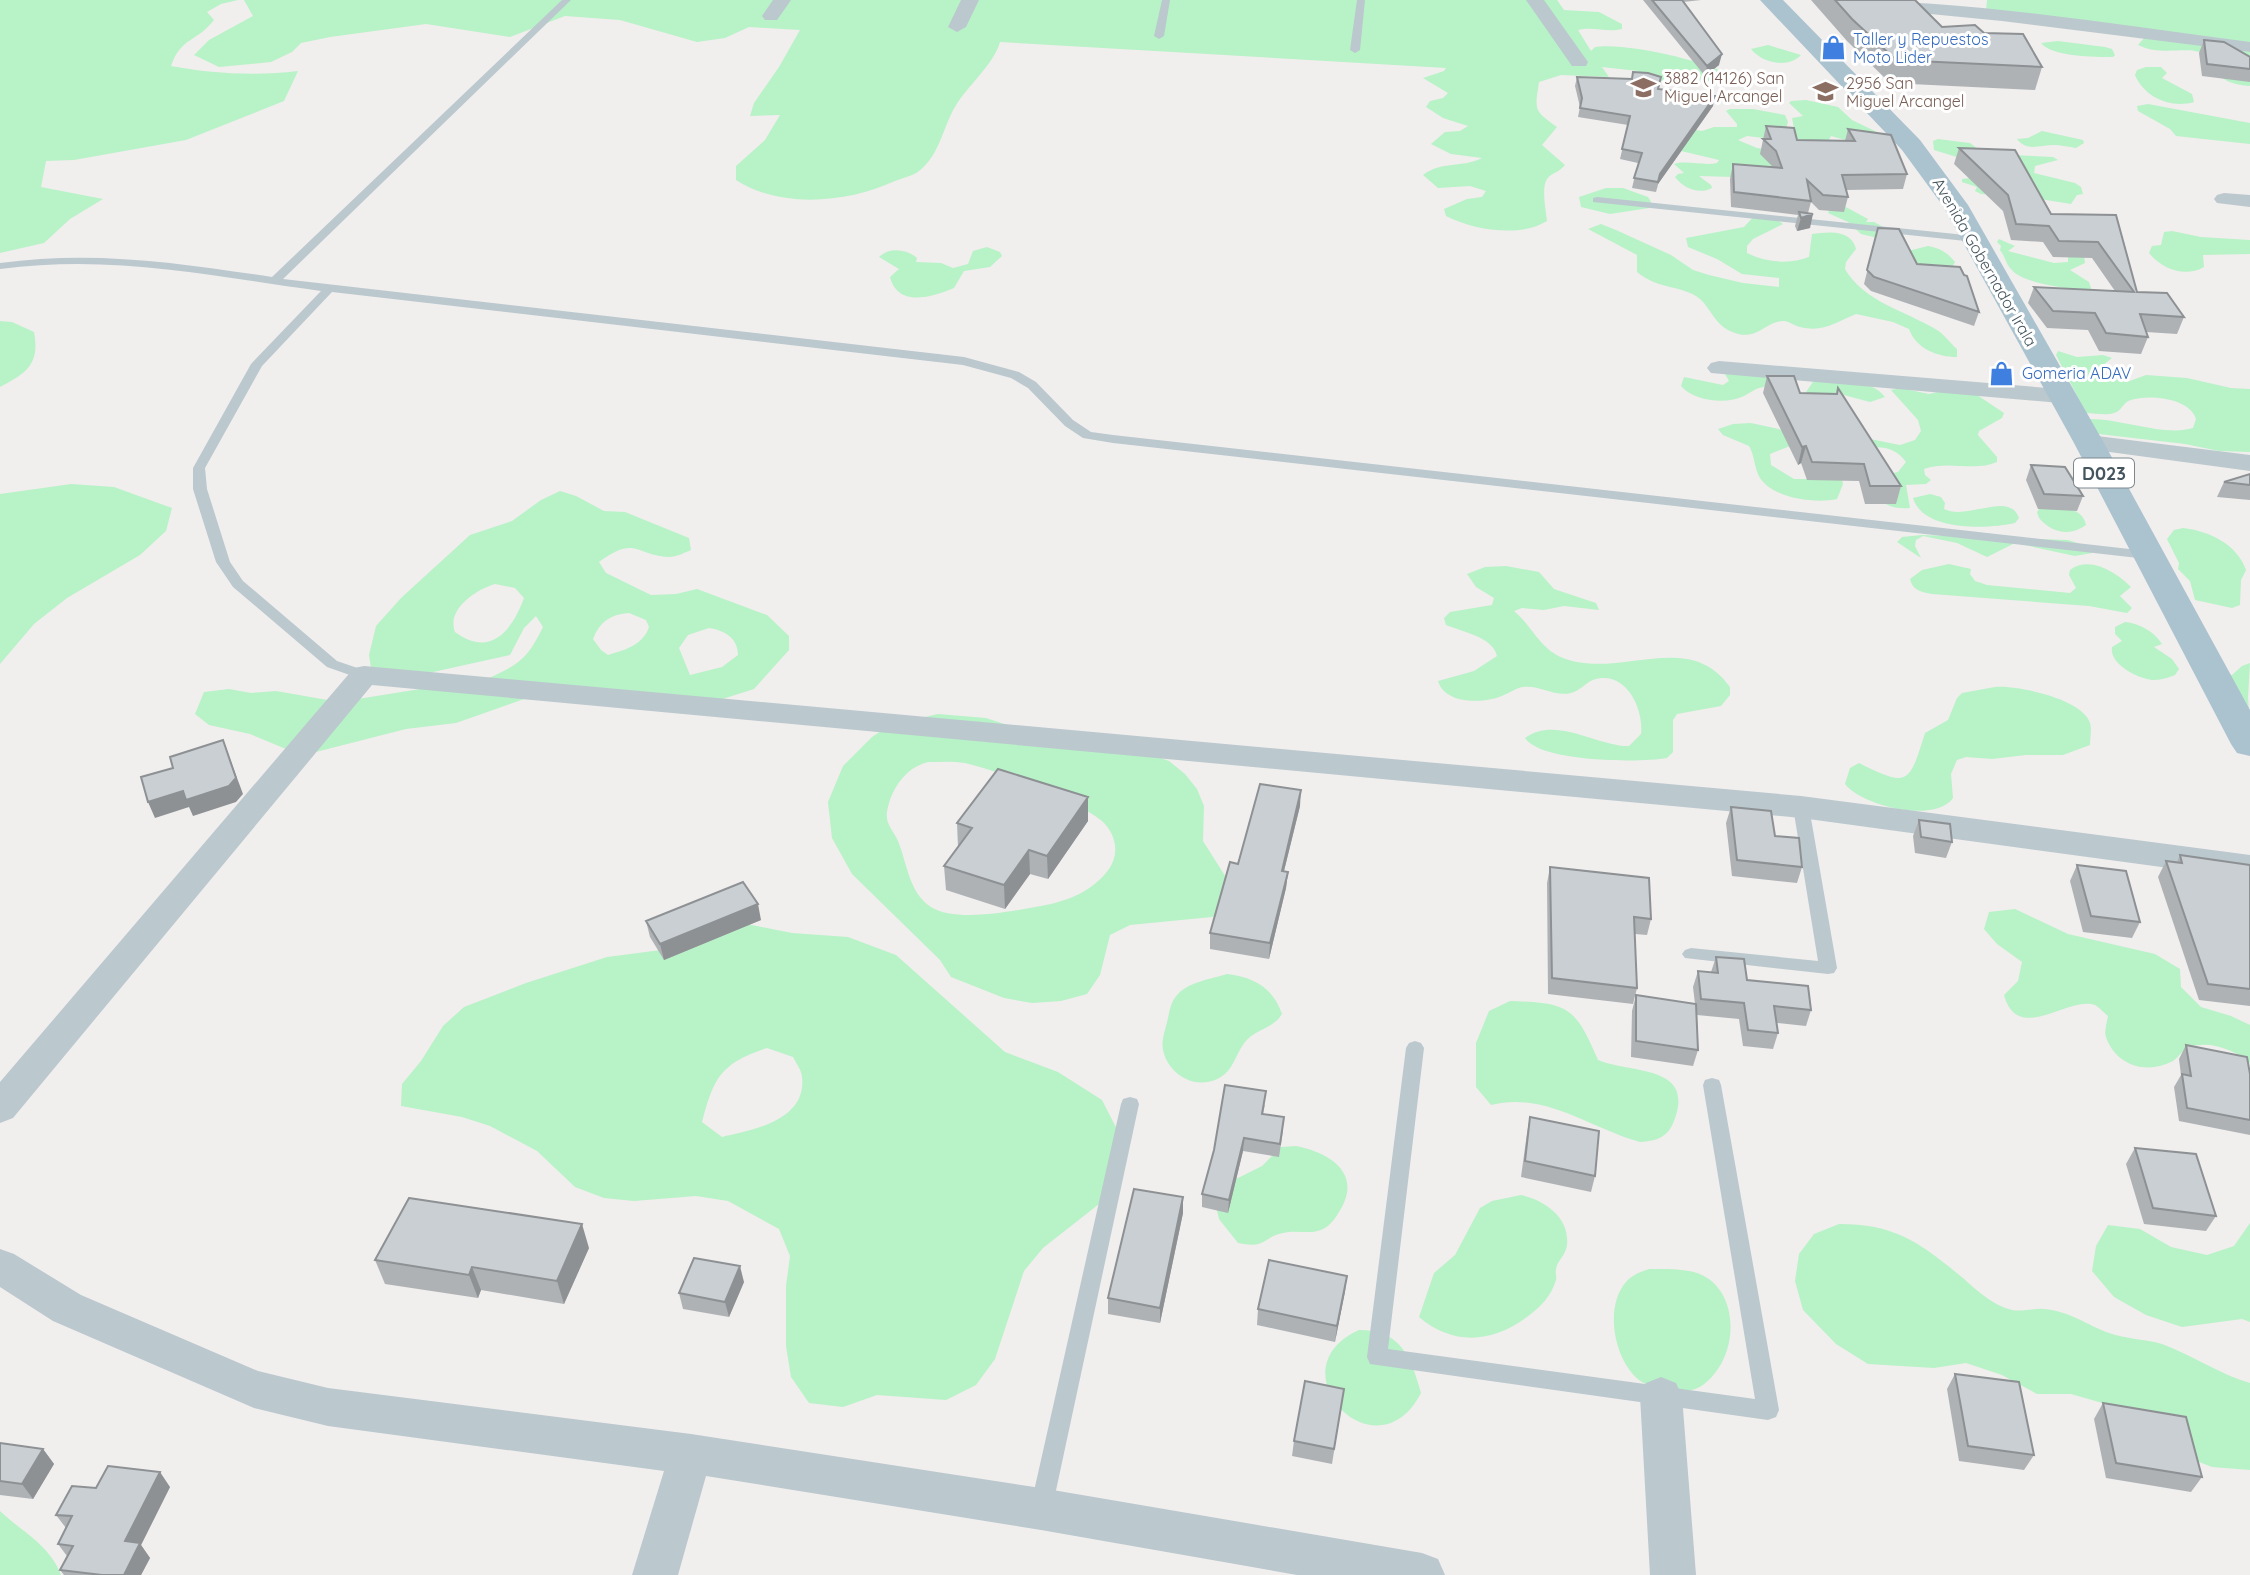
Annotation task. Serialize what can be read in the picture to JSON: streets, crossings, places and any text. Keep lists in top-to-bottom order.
{
  "streets": {
    "main road": ["Avenida Gobernador Irala", "D023"]
  },
  "places": {
    "shop": ["Taller y Repuestos Moto Lider", "Gomeria ADAV"],
    "school or university": ["3882 (14126) San Miguel Arcangel", "2956 San Miguel Arcangel"]
  }
}
